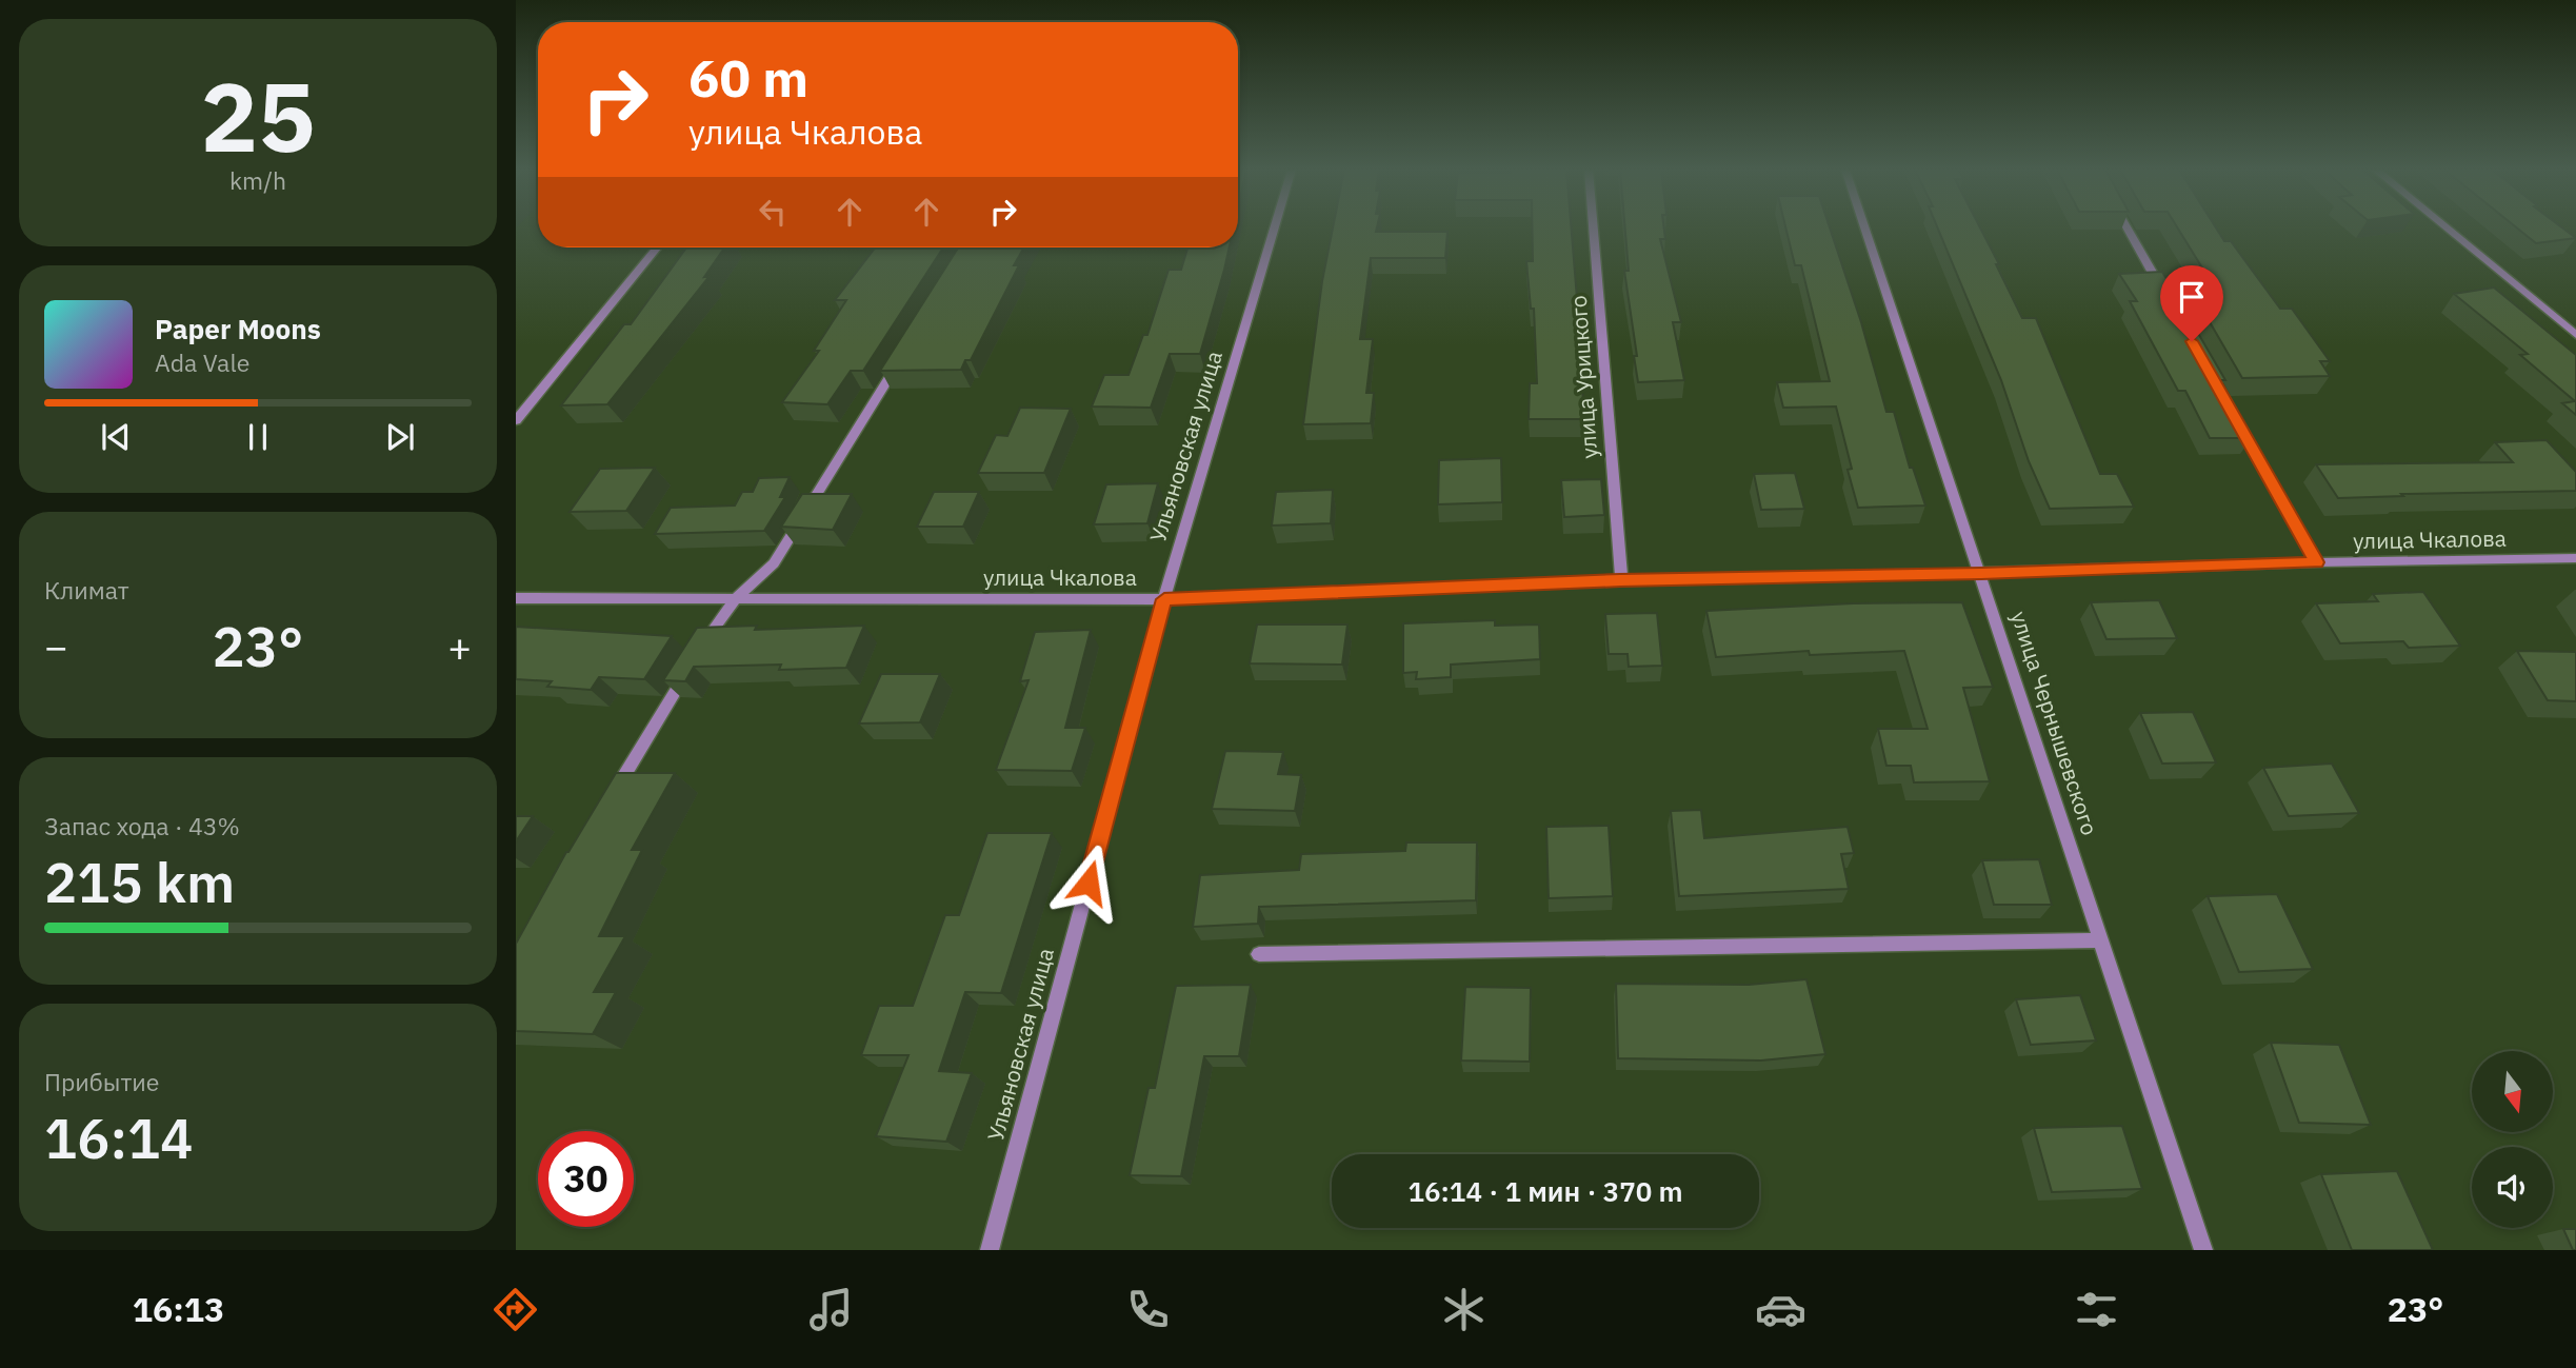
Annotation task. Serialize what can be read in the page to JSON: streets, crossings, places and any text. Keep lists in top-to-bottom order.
{
  "streets": {
    "street": [
      "улица Урицкого",
      "Ульяновская улица",
      "улица Чкалова",
      "улица Чернышевского"
    ]
  },
  "crossings": [
    ["улица Урицкого", "улица Чкалова"],
    ["Ульяновская улица", "улица Чкалова"],
    ["улица Чкалова", "улица Чернышевского"]
  ],
  "north": "bottom",
  "page": {
    "tile": [
      ["25", "km/h"],
      "Климат",
      ["Запас хода · 43%", "215 km"],
      ["Прибытие", "16:14"]
    ],
    "turn": ["60 m", "улица Чкалова"],
    "song": ["Paper Moons", "Ada Vale"],
    "heat": ["−", "23°", "+"],
    "limit": "30",
    "trip": "16:14 · 1 мин · 370 m",
    "tabs": ["16:13", "23°"]
  }
}
